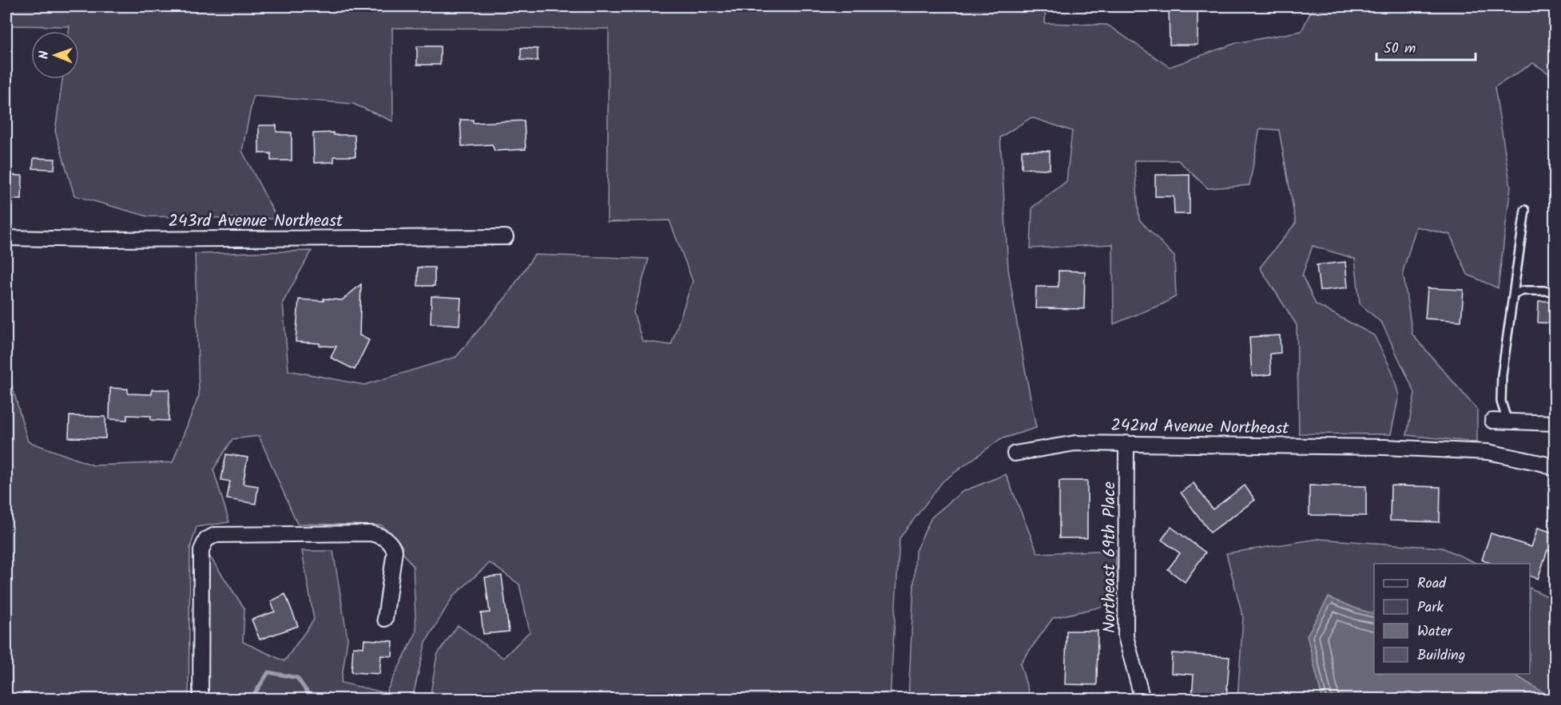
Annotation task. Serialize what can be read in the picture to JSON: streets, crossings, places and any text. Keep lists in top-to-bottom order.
{
  "streets": {
    "street": ["243rd Avenue Northeast", "242nd Avenue Northeast", "Northeast 69th Place"]
  },
  "crossings": [
    ["242nd Avenue Northeast", "Northeast 69th Place"]
  ],
  "legend": [
    "Road",
    "Park",
    "Water",
    "Building"
  ],
  "scale_bar": "50 m",
  "north": "left"
}
